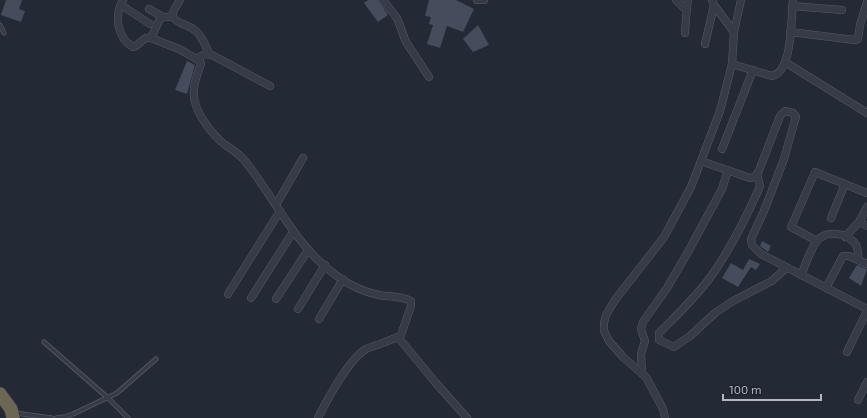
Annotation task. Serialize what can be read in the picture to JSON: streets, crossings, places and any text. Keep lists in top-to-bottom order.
{
  "scale_bar": "100 m"
}
